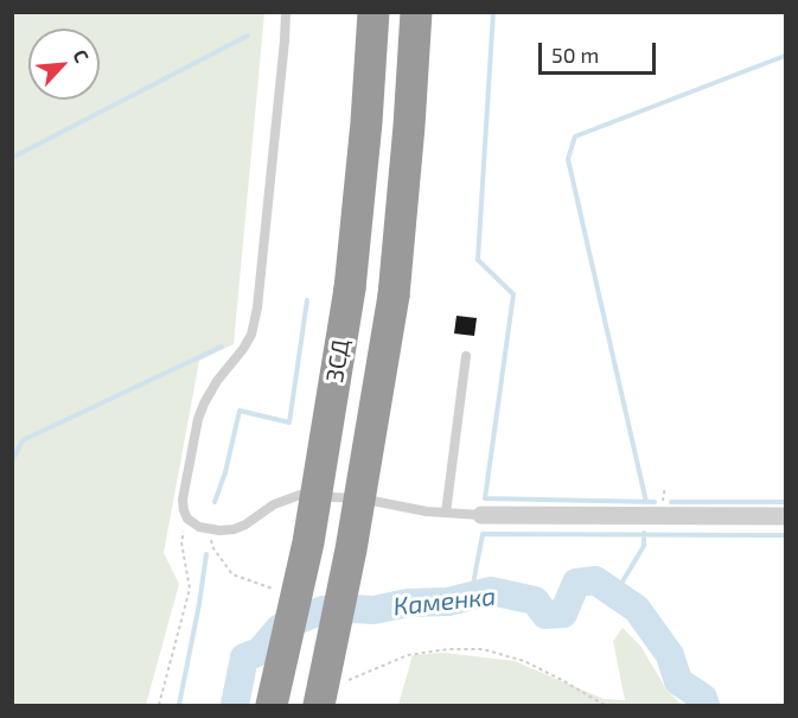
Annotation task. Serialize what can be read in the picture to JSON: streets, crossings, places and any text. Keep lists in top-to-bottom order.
{
  "streets": {
    "highway": ["ЗСД"]
  },
  "water": ["Каменка"],
  "scale_bar": "50 m",
  "north": "top right"
}
